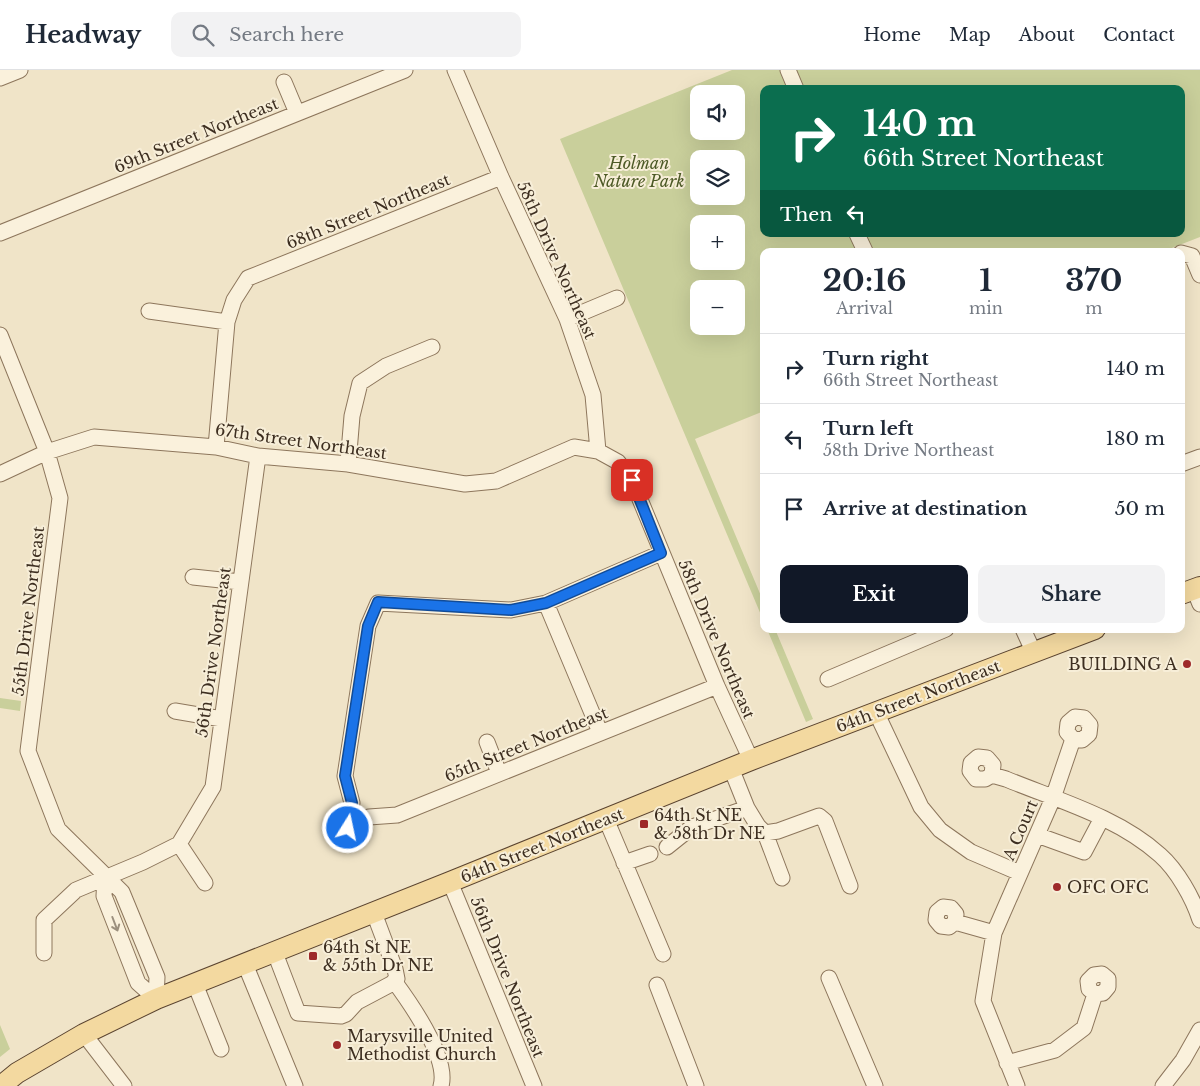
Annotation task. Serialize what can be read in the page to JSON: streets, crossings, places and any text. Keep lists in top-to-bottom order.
{
  "streets": {
    "main road": ["64th Street Northeast"],
    "street": [
      "69th Street Northeast",
      "68th Street Northeast",
      "58th Drive Northeast",
      "67th Street Northeast",
      "55th Drive Northeast",
      "56th Drive Northeast",
      "65th Street Northeast",
      "A Court"
    ]
  },
  "crossings": [
    ["68th Street Northeast", "58th Drive Northeast"],
    ["58th Drive Northeast", "67th Street Northeast"],
    ["58th Drive Northeast", "64th Street Northeast"],
    ["58th Drive Northeast", "65th Street Northeast"],
    ["67th Street Northeast", "55th Drive Northeast"],
    ["67th Street Northeast", "56th Drive Northeast"],
    ["55th Drive Northeast", "64th Street Northeast"],
    ["56th Drive Northeast", "64th Street Northeast"]
  ],
  "parks": ["Holman Nature Park"],
  "places": {
    "other": ["BUILDING A", "OFC OFC", "Marysville United Methodist Church"],
    "transit": ["64th St NE & 58th Dr NE", "64th St NE & 55th Dr NE"]
  },
  "page": {
    "header": "Headway",
    "search": "Search here",
    "nav": [
      "Home",
      "Map",
      "About",
      "Contact"
    ],
    "map_buttons": ["+", "−"],
    "turn": ["140 m", "66th Street Northeast"],
    "then": "Then",
    "eta": [
      "20:16",
      "Arrival",
      "1",
      "min",
      "370",
      "m"
    ],
    "list": [
      {
        "name": "Turn right",
        "note": "66th Street Northeast",
        "value": "140 m"
      },
      {
        "name": "Turn left",
        "note": "58th Drive Northeast",
        "value": "180 m"
      },
      {
        "name": "Arrive at destination",
        "value": "50 m"
      }
    ],
    "buttons": ["Exit", "Share"]
  }
}
